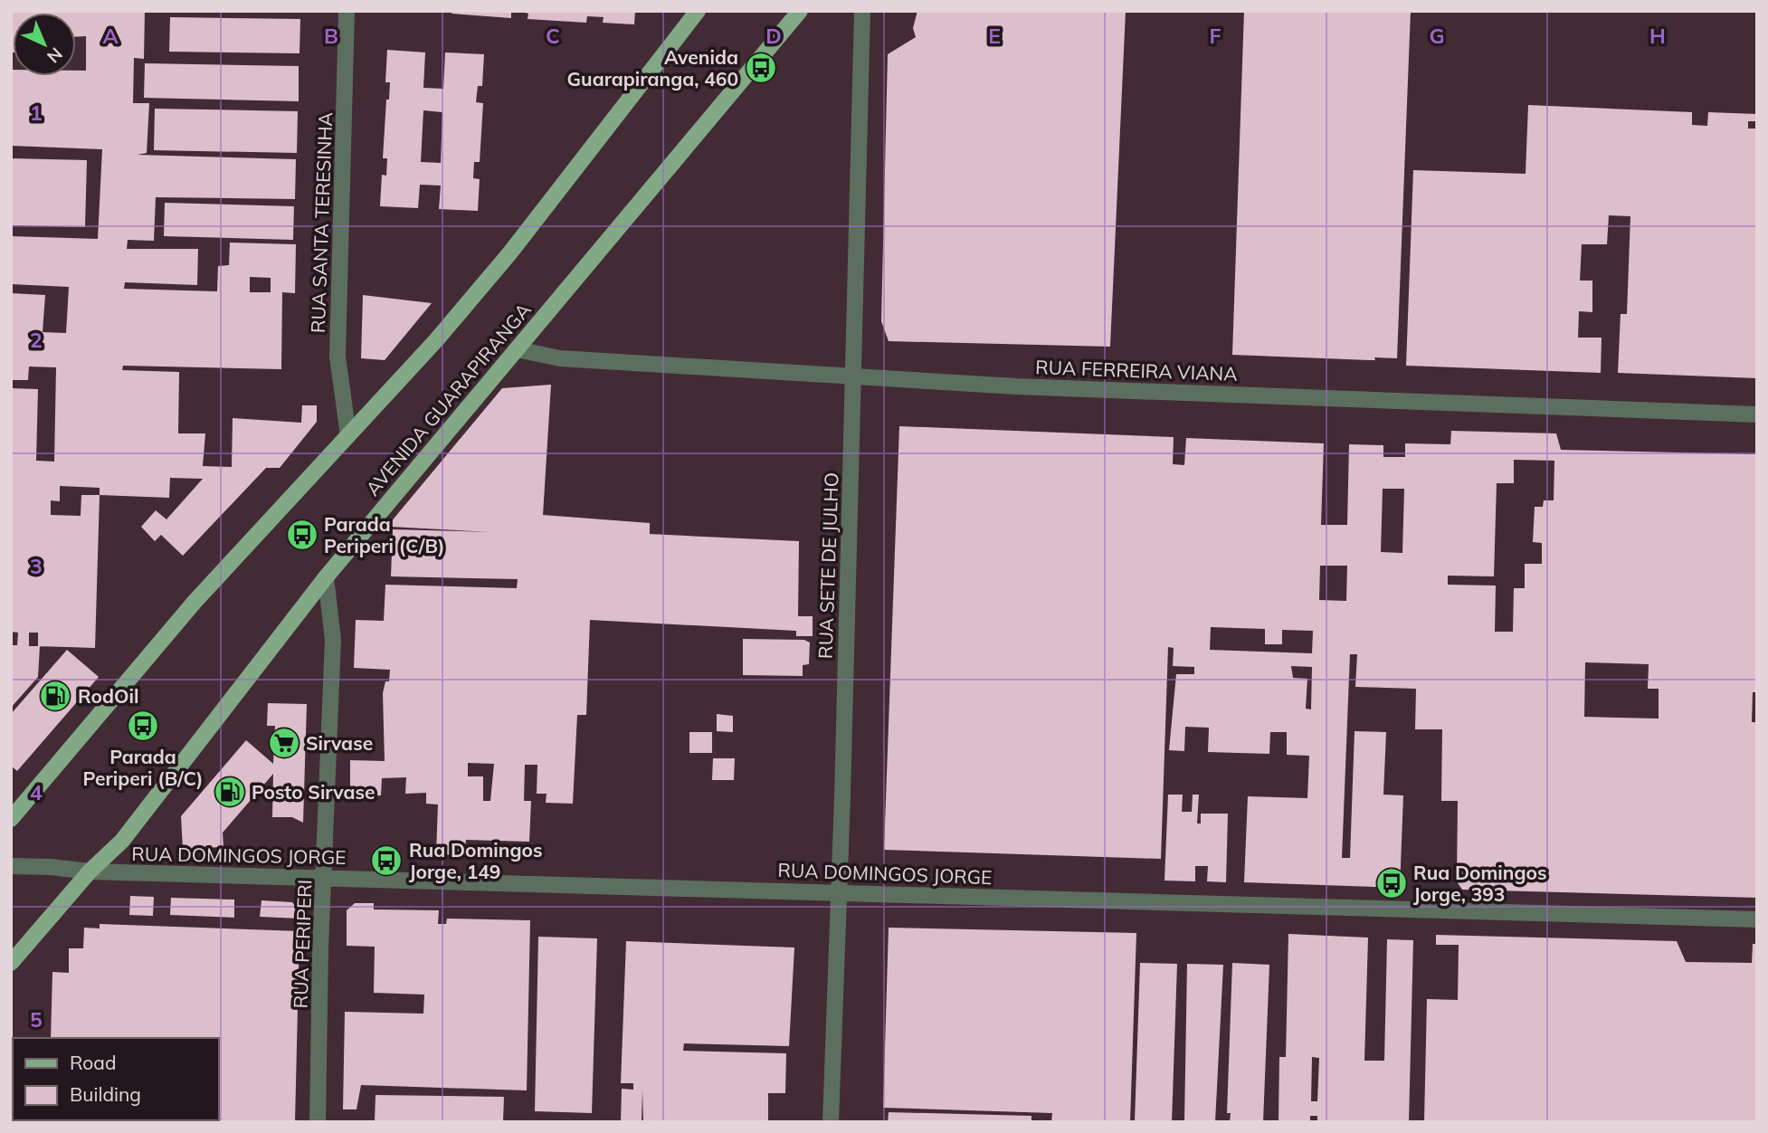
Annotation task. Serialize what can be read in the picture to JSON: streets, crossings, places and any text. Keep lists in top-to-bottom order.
{
  "streets": {
    "main road": ["AVENIDA GUARAPIRANGA"],
    "street": [
      "RUA SANTA TERESINHA",
      "RUA FERREIRA VIANA",
      "RUA SETE DE JULHO",
      "RUA DOMINGOS JORGE",
      "RUA PERIPERI"
    ]
  },
  "crossings": [
    ["RUA FERREIRA VIANA", "AVENIDA GUARAPIRANGA"],
    ["RUA FERREIRA VIANA", "RUA SETE DE JULHO"],
    ["AVENIDA GUARAPIRANGA", "RUA DOMINGOS JORGE"],
    ["AVENIDA GUARAPIRANGA", "RUA PERIPERI"],
    ["RUA SETE DE JULHO", "RUA DOMINGOS JORGE"],
    ["RUA DOMINGOS JORGE", "RUA PERIPERI"]
  ],
  "places": {
    "bus stop": [
      "Avenida Guarapiranga, 460",
      "Parada Periperi (C/B)",
      "Parada Periperi (B/C)",
      "Rua Domingos Jorge, 149",
      "Rua Domingos Jorge, 393"
    ],
    "fuel station": ["RodOil", "Posto Sirvase"],
    "supermarket": ["Sirvase"]
  },
  "legend": ["Road", "Building"],
  "north": "bottom right",
  "grid": {
    "columns": [
      "A",
      "B",
      "C",
      "D",
      "E",
      "F",
      "G",
      "H"
    ],
    "rows": [
      "1",
      "2",
      "3",
      "4",
      "5"
    ]
  }
}
